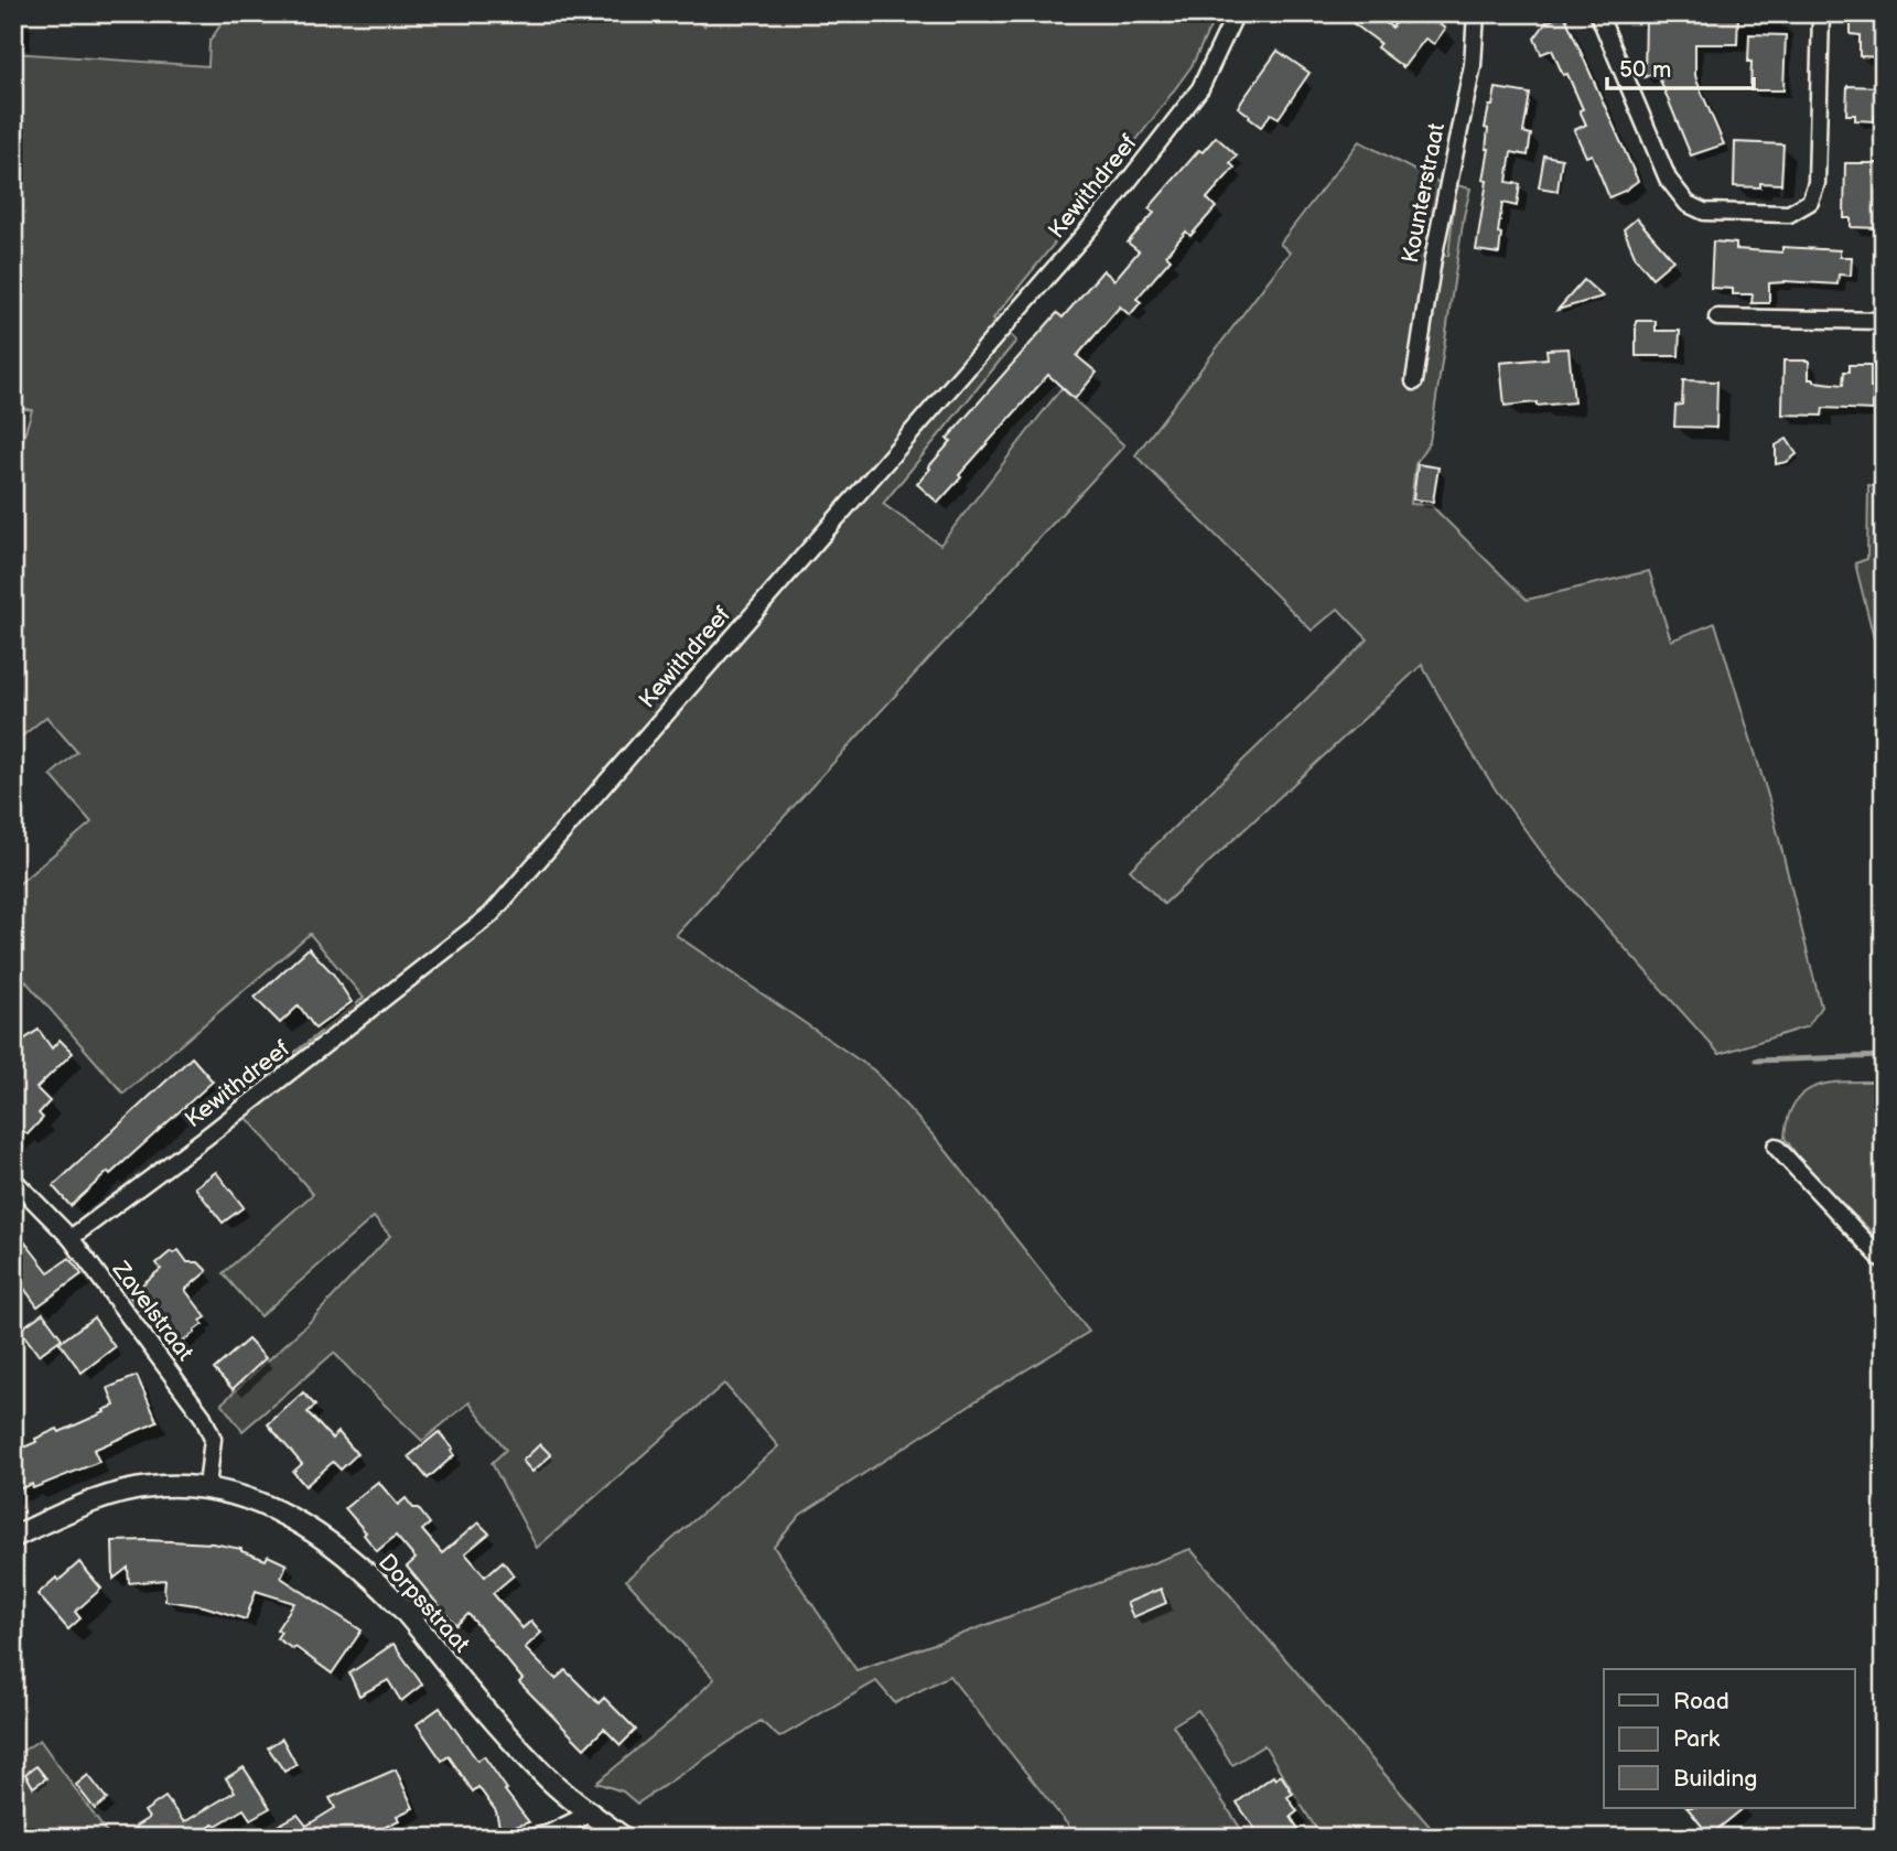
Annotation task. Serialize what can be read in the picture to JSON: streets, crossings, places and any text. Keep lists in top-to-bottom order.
{
  "streets": {
    "street": [
      "Kewithdreef",
      "Kounterstraat",
      "Zavelstraat",
      "Dorpsstraat"
    ]
  },
  "crossings": [
    ["Kewithdreef", "Zavelstraat"],
    ["Zavelstraat", "Dorpsstraat"]
  ],
  "legend": ["Road", "Park", "Building"],
  "scale_bar": "50 m"
}
